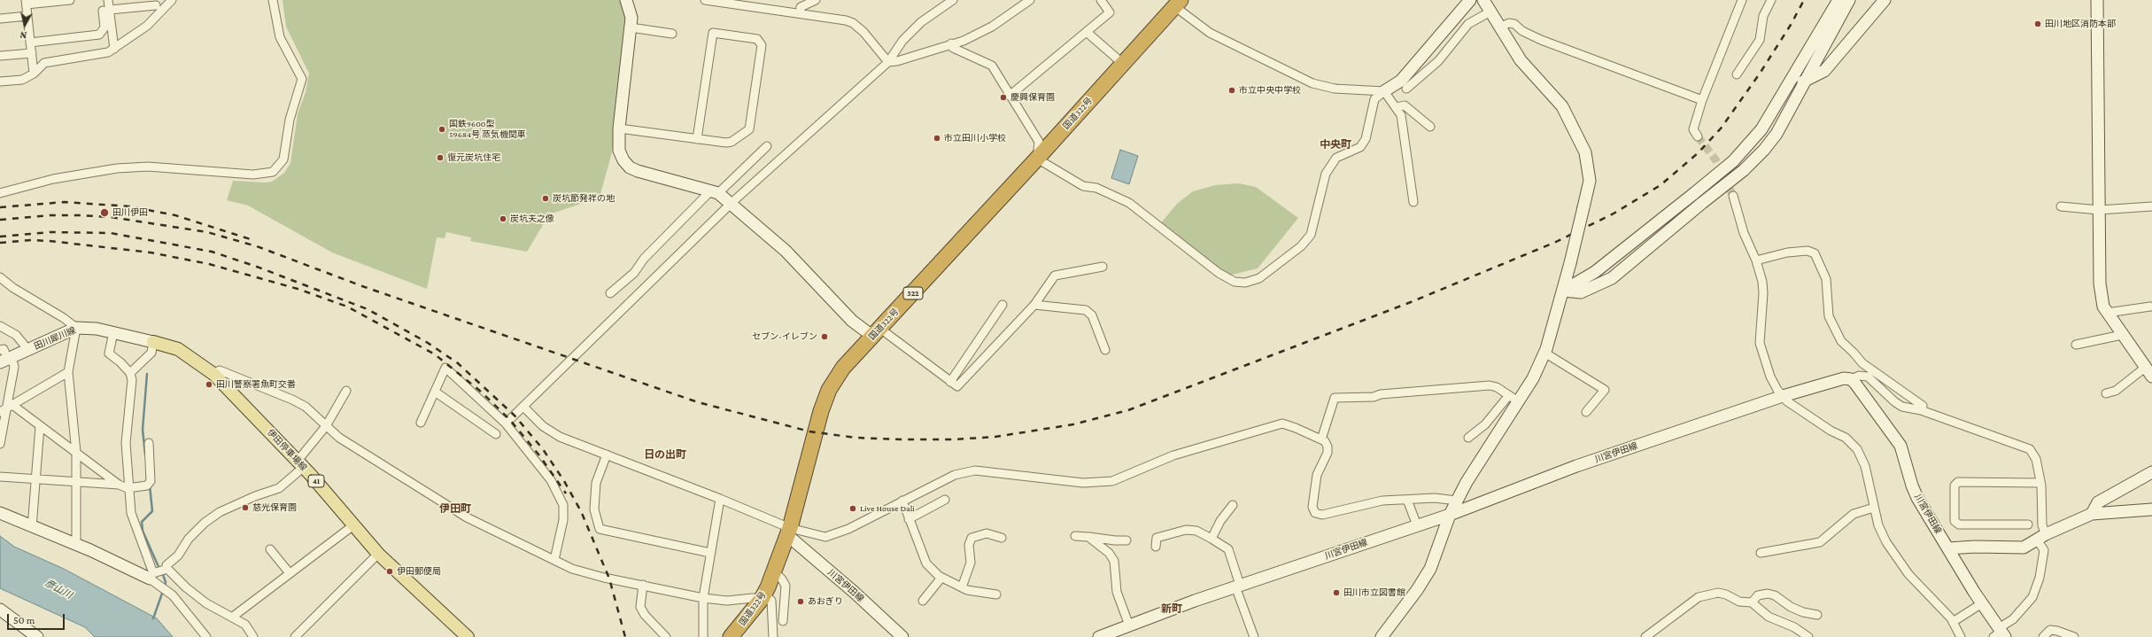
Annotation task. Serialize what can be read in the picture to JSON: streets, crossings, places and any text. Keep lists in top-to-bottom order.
{
  "streets": {
    "highway": ["国道322号", "322"],
    "main road": ["伊田停車場線", "41"],
    "street": ["田川犀川線", "川宮伊田線"]
  },
  "crossings": [
    ["国道322号", "川宮伊田線"],
    ["田川犀川線", "伊田停車場線"]
  ],
  "districts": [
    "中央町",
    "日の出町",
    "伊田町",
    "新町"
  ],
  "water": ["彦山川"],
  "places": [
    "田川地区消防本部",
    "市立中央中学校",
    "慶興保育園",
    "国鉄9600型 59684号 蒸気機関車",
    "市立田川小学校",
    "復元炭坑住宅",
    "炭坑節発祥の地",
    "田川伊田",
    "炭坑夫之像",
    "セブン-イレブン",
    "田川警察署魚町交番",
    "慈光保育園",
    "Live House Dali",
    "伊田郵便局",
    "田川市立図書館",
    "あおぎり"
  ],
  "scale_bar": "50 m",
  "north": "bottom"
}
